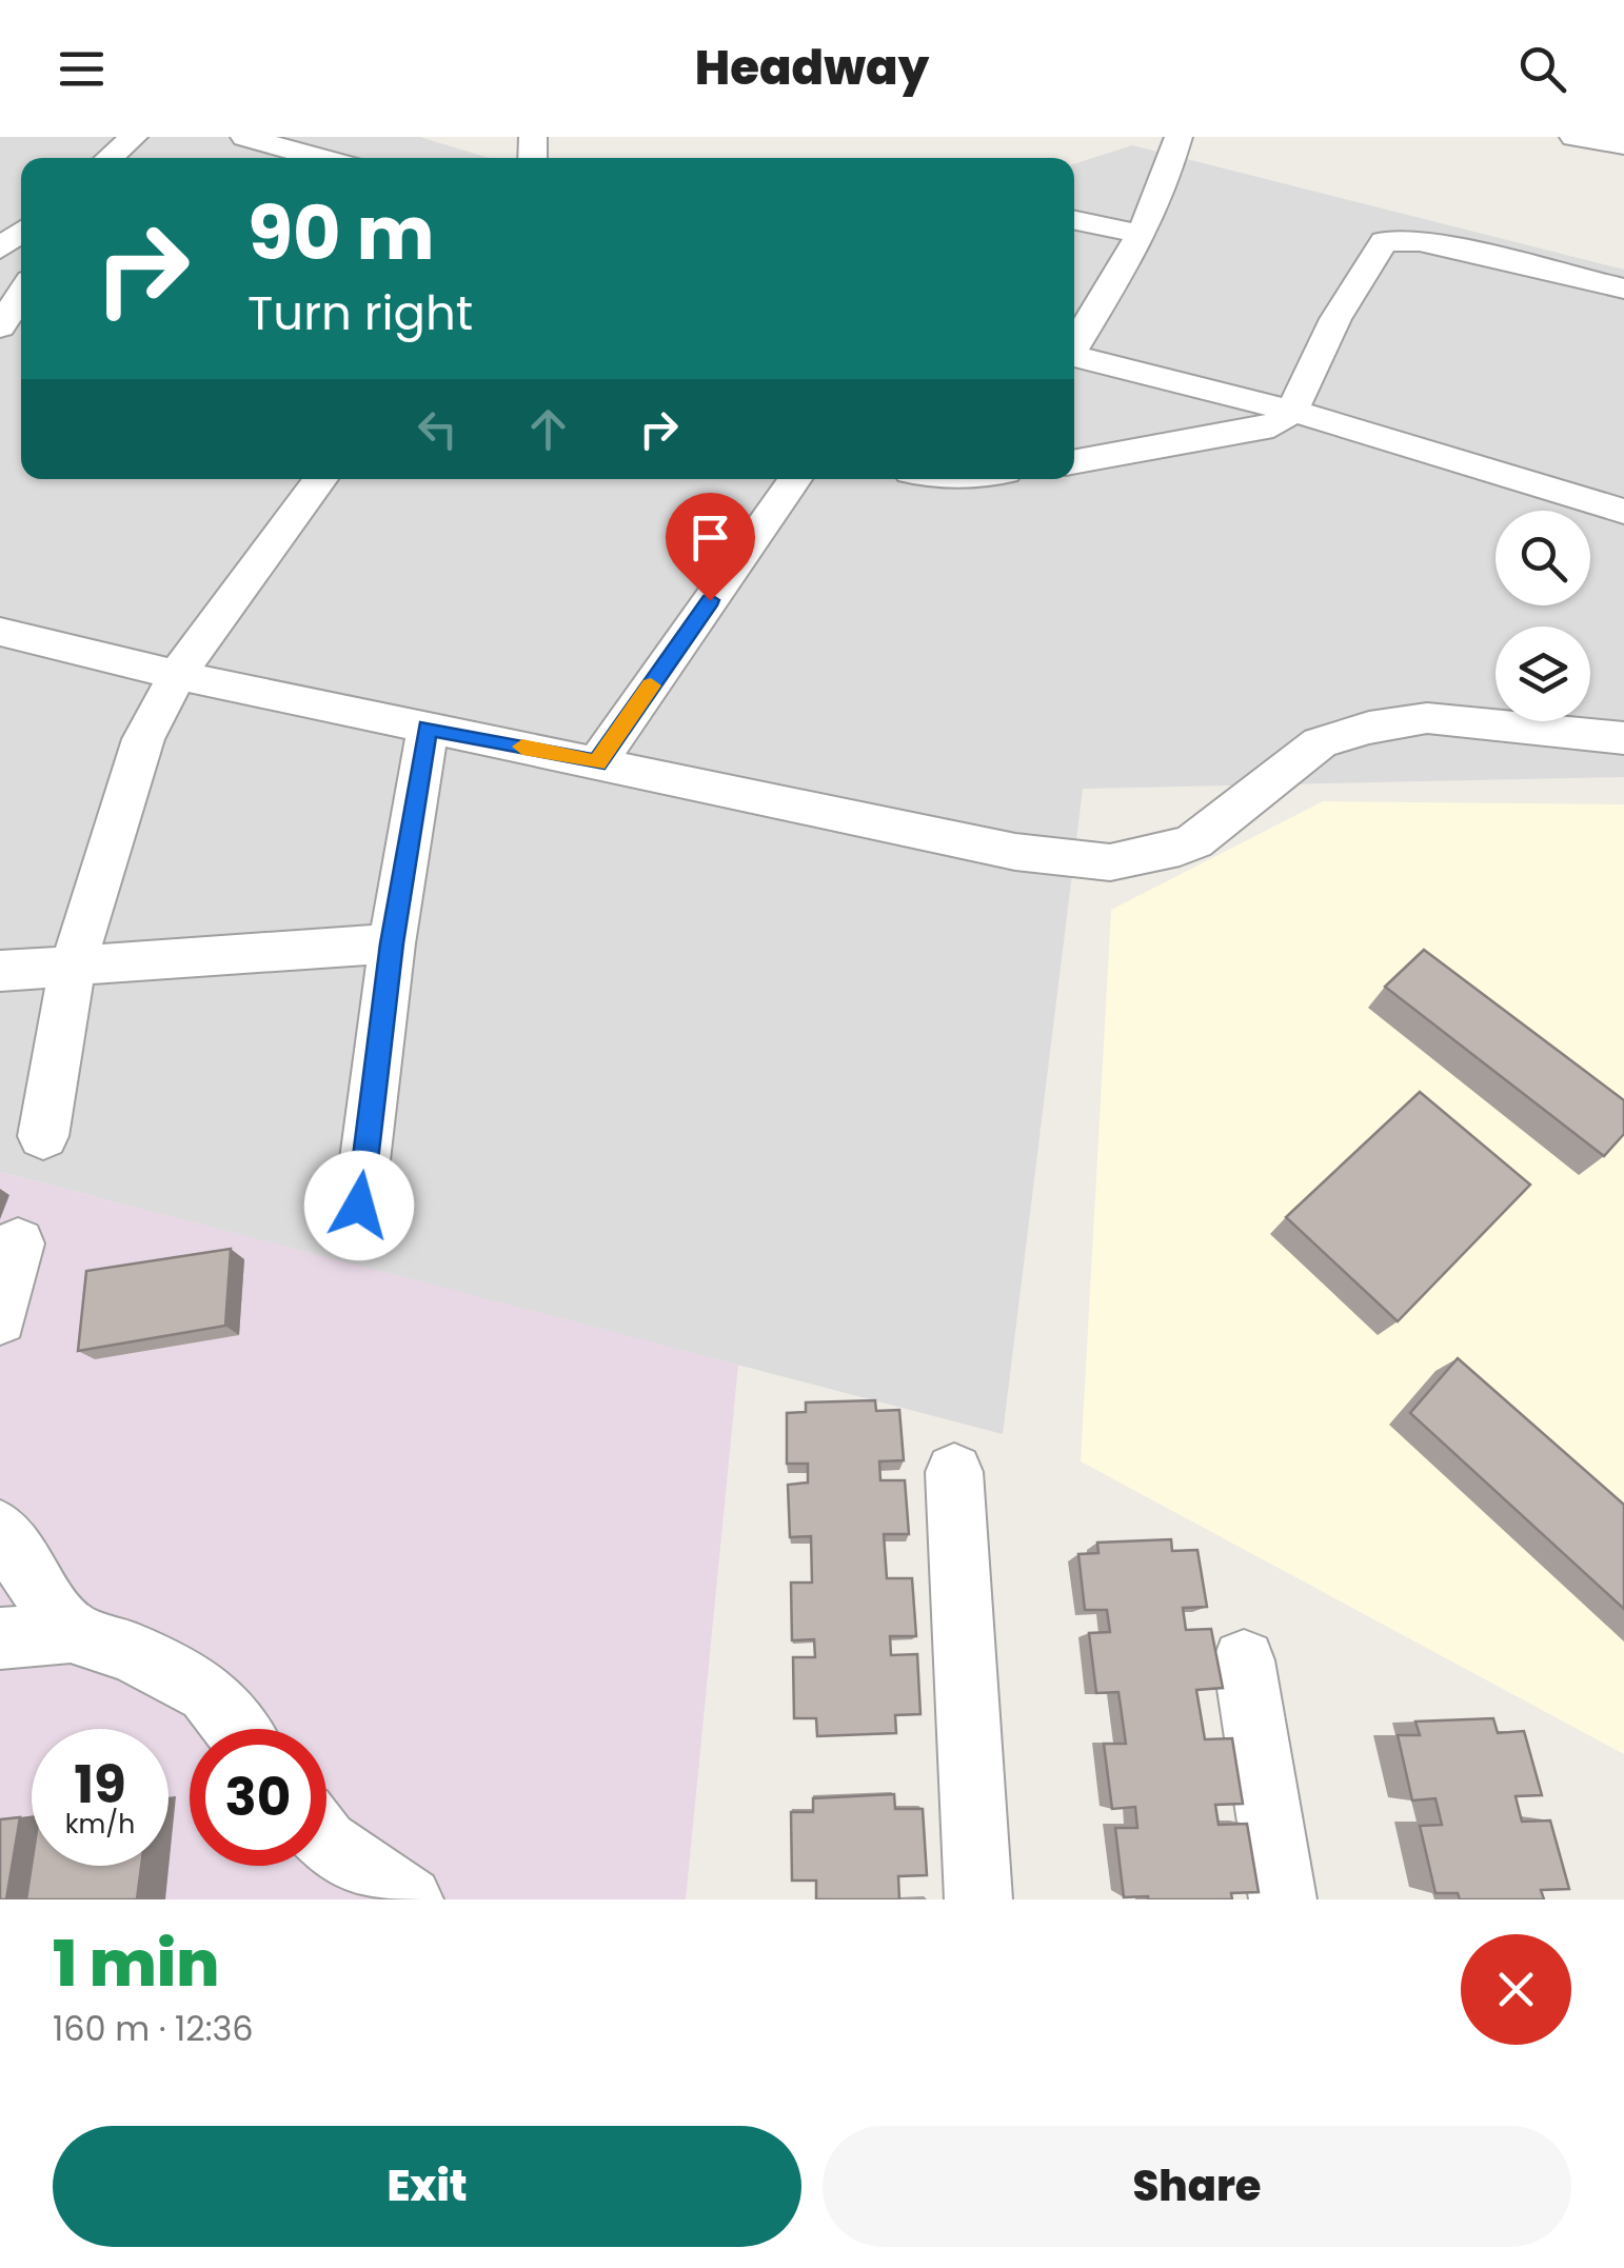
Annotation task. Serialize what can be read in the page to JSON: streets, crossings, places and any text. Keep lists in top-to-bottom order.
{
  "page": {
    "header": "Headway",
    "turn": ["90 m", "Turn right"],
    "speed": "19 km/h",
    "limit": "30",
    "heading": ["1 min", "160 m · 12:36"],
    "buttons": ["Exit", "Share"]
  }
}
